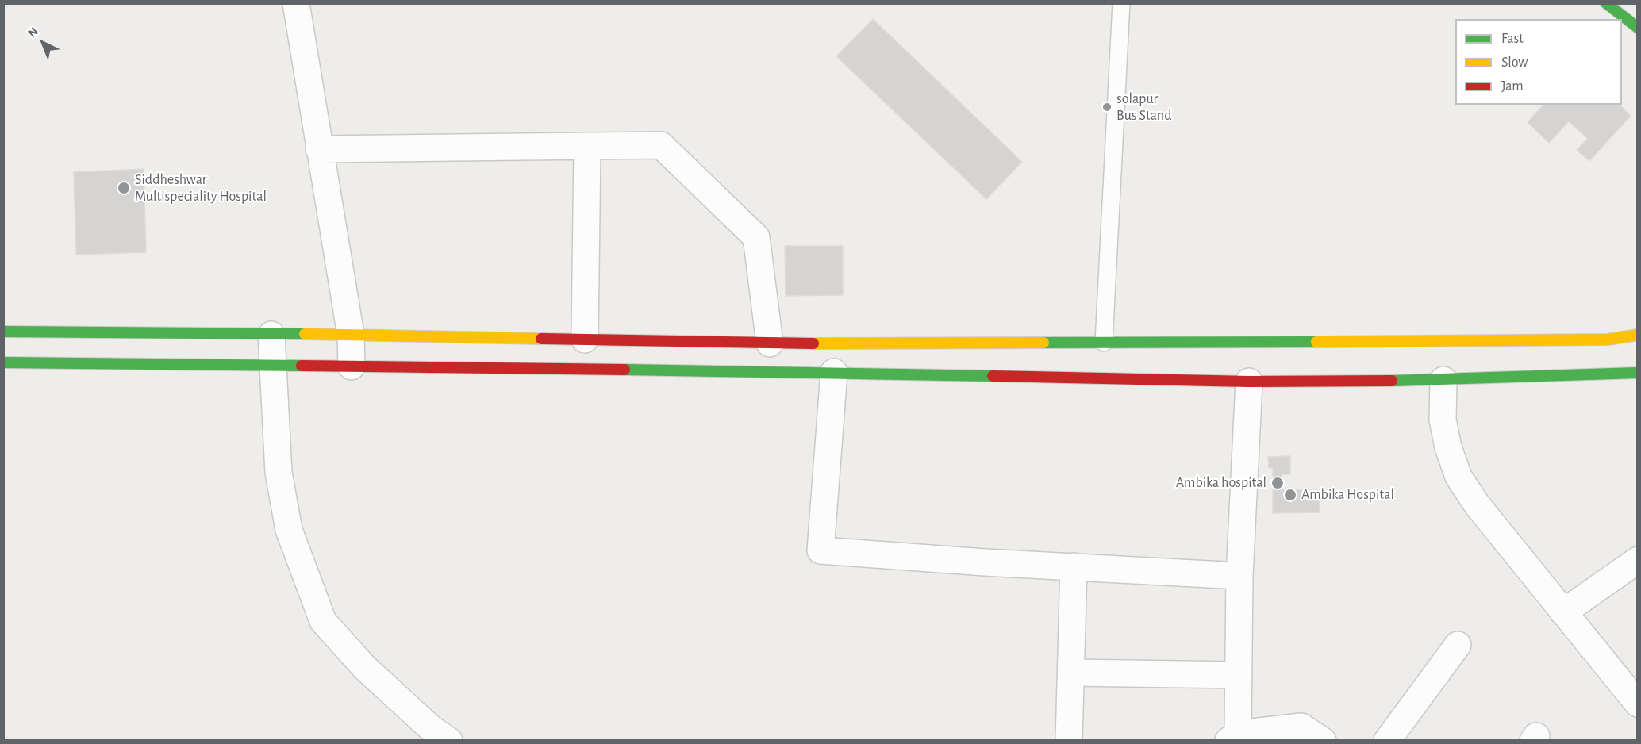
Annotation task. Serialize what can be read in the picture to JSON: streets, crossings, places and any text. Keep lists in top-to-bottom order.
{
  "places": [
    "solapur Bus Stand",
    "Siddheshwar Multispeciality Hospital",
    "Ambika hospital",
    "Ambika Hospital"
  ],
  "legend": ["Fast", "Slow", "Jam"],
  "north": "top left"
}
